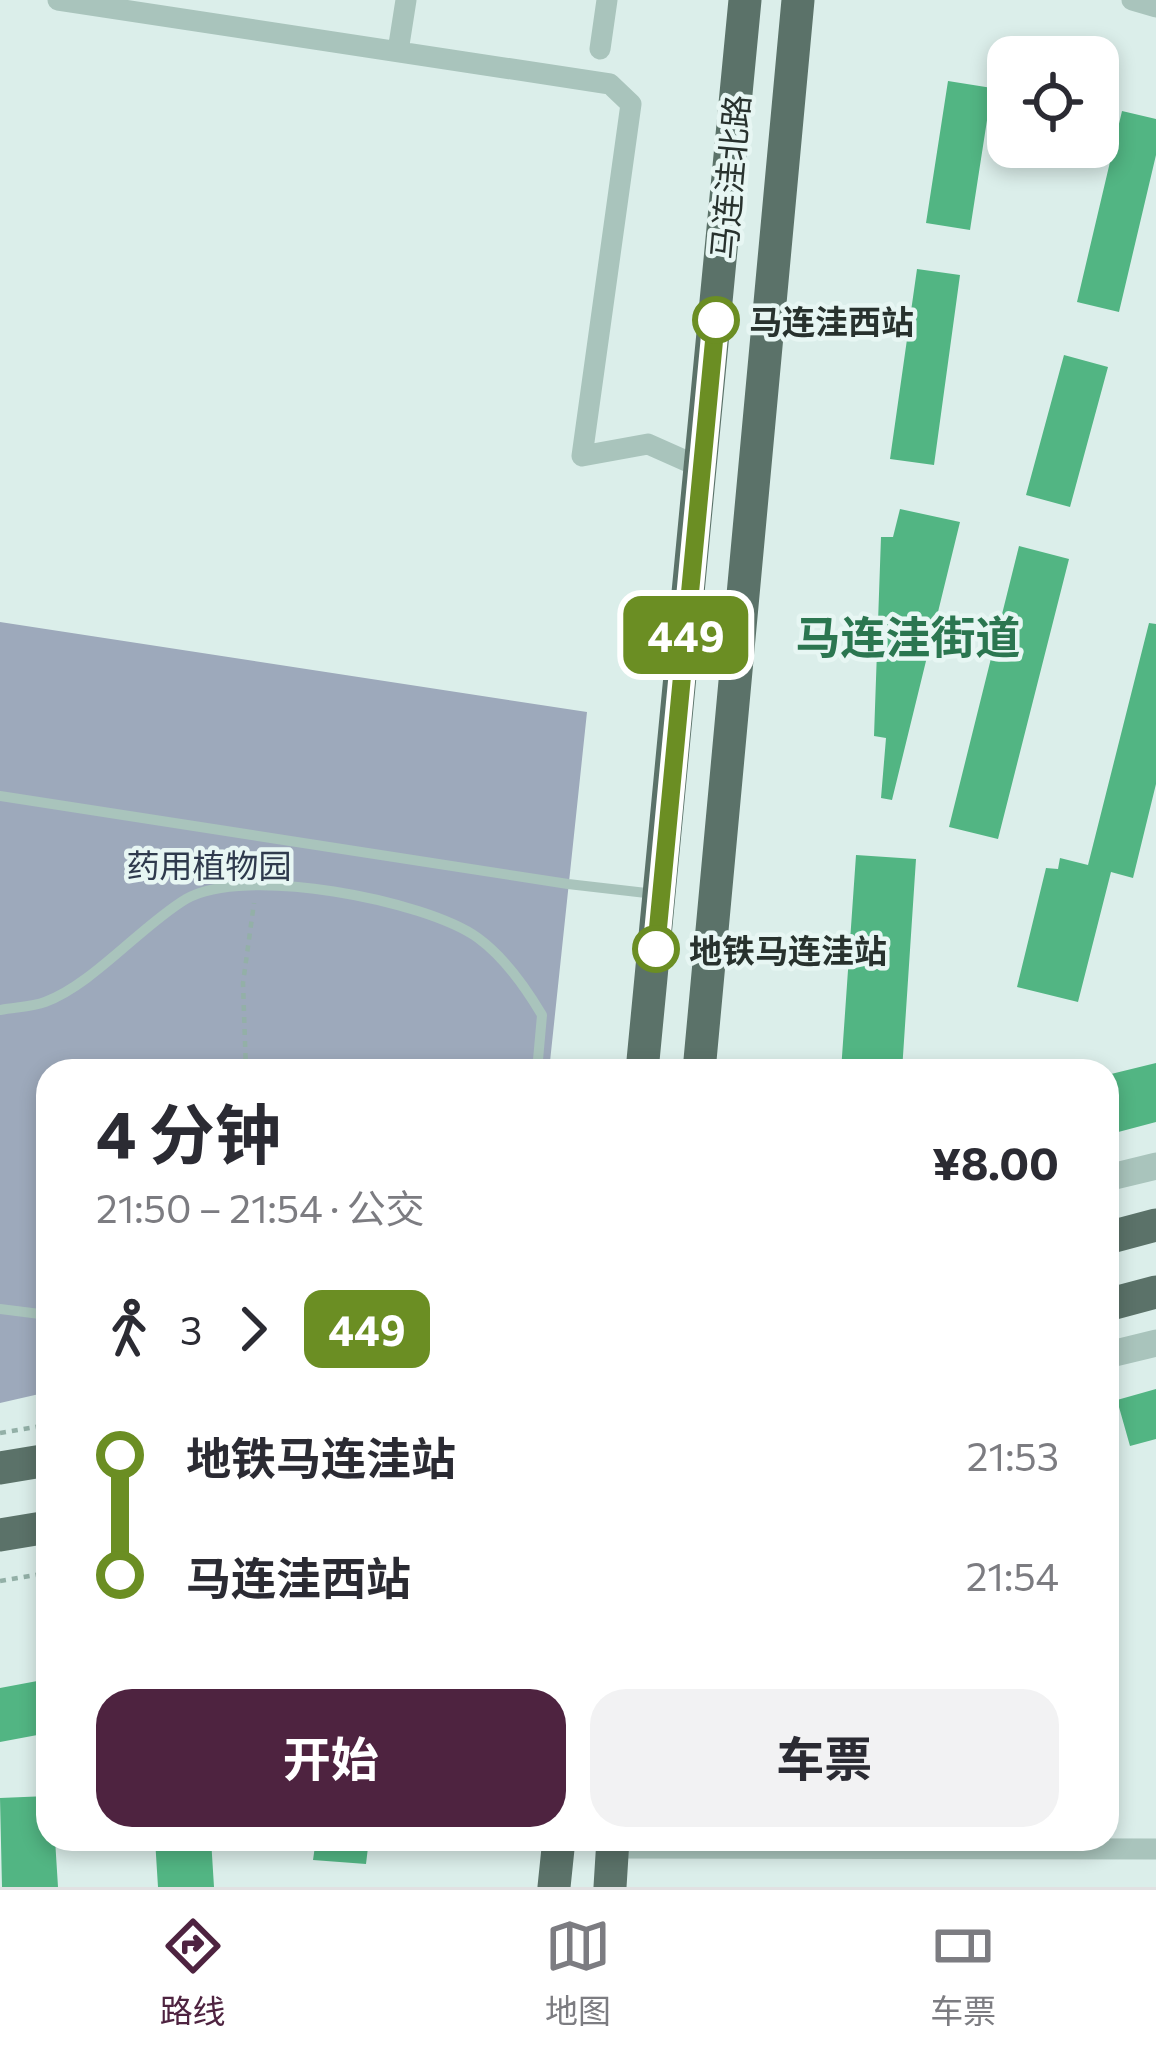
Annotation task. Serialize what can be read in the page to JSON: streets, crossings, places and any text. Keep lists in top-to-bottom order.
{
  "streets": {
    "main road": ["马连洼北路"]
  },
  "districts": ["马连洼街道"],
  "parks": ["药用植物园"],
  "places": ["马连洼西站", "地铁马连洼站"],
  "lines": ["bus line 449"],
  "page": {
    "on_map": "449",
    "heading": ["4 分钟", "21:50 – 21:54 · 公交", "¥8.00"],
    "legs": ["3", "449"],
    "list": [
      {
        "name": "地铁马连洼站",
        "value": "21:53"
      },
      {
        "name": "马连洼西站",
        "value": "21:54"
      }
    ],
    "buttons": ["开始", "车票"],
    "tabs": ["路线", "地图", "车票"]
  }
}
